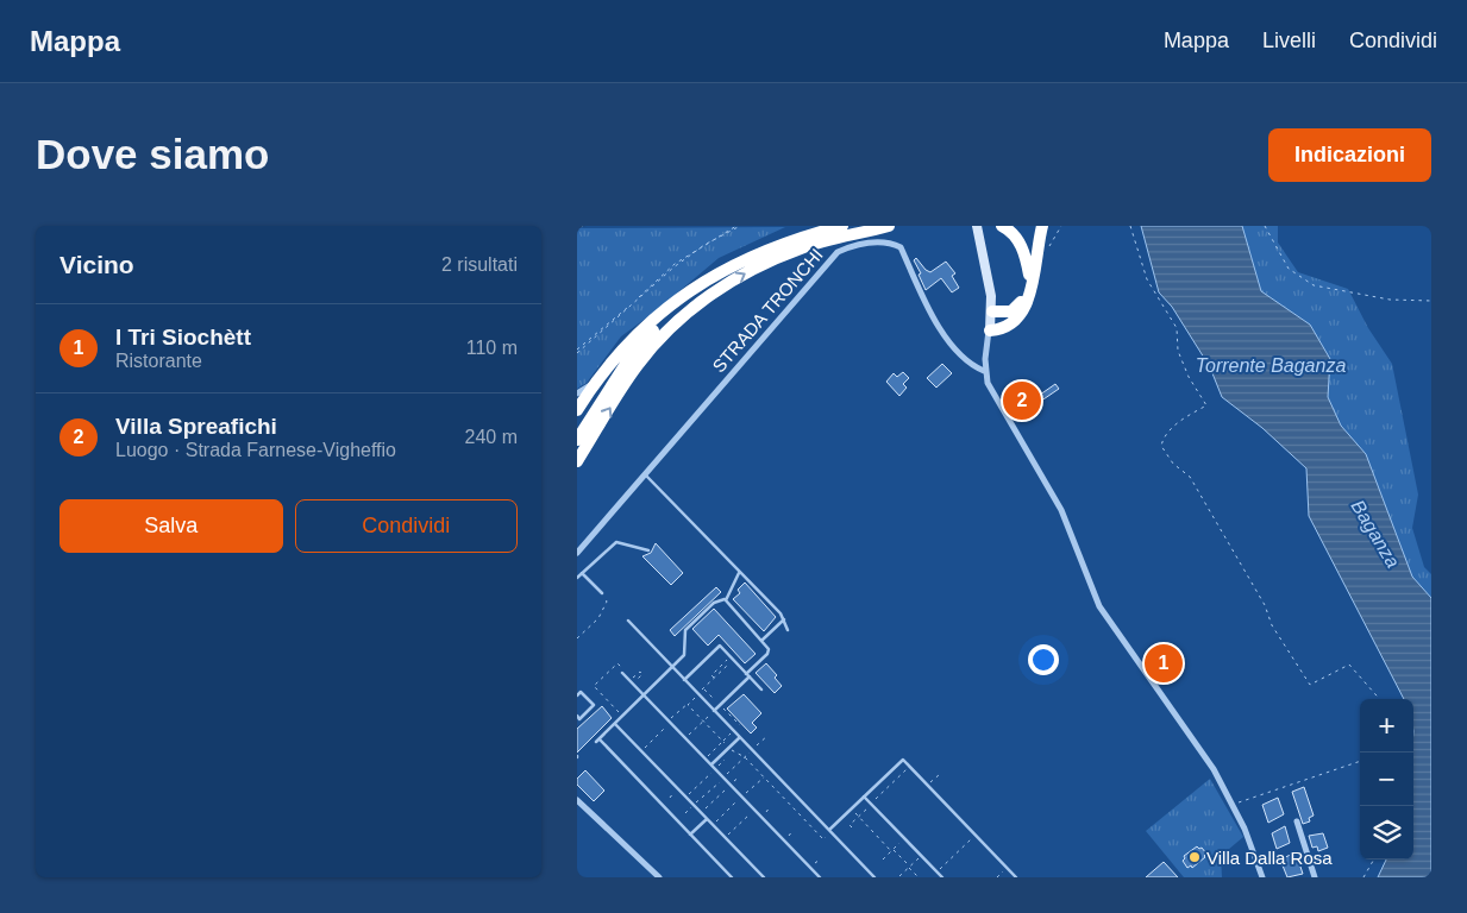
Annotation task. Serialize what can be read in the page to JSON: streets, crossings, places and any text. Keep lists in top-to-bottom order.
{
  "streets": {
    "street": ["STRADA TRONCHI"]
  },
  "water": ["Torrente Baganza", "Baganza"],
  "places": ["Villa Dalla Rosa"],
  "page": {
    "header": "Mappa",
    "nav": ["Mappa", "Livelli", "Condividi"],
    "buttons": [
      "Indicazioni",
      ["Salva", "Condividi"]
    ],
    "title": "Dove siamo",
    "heading": ["Vicino", "2 risultati"],
    "list": [
      {
        "mark": "1",
        "name": "I Tri Siochètt",
        "note": "Ristorante",
        "value": "110 m"
      },
      {
        "mark": "2",
        "name": "Villa Spreafichi",
        "note": "Luogo · Strada Farnese-Vigheffio",
        "value": "240 m"
      }
    ],
    "pins": ["2", "1"],
    "map_buttons": ["+", "−"]
  }
}
